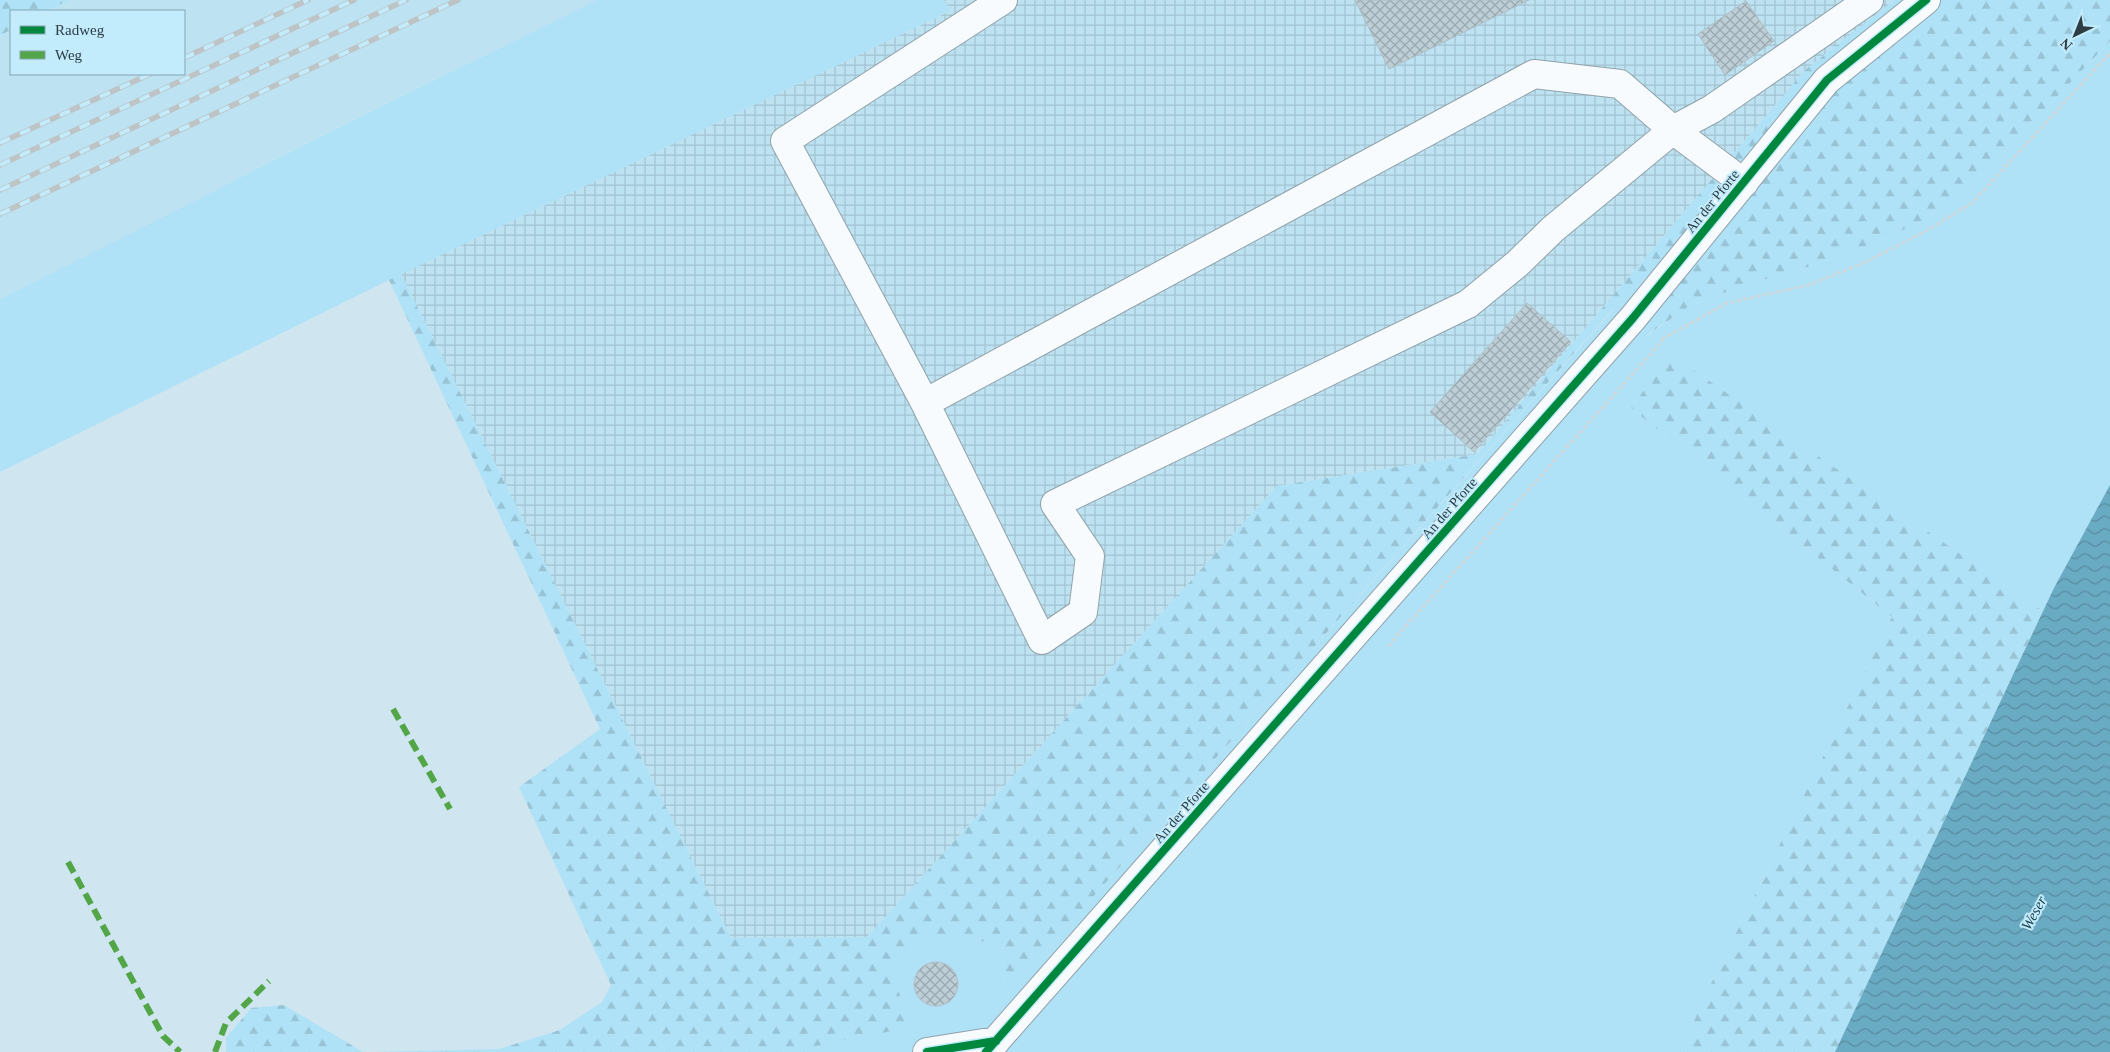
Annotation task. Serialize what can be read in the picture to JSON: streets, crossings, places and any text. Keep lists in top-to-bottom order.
{
  "streets": {
    "street": ["An der Pforte"]
  },
  "water": ["Weser"],
  "legend": ["Radweg", "Weg"],
  "north": "bottom left"
}
